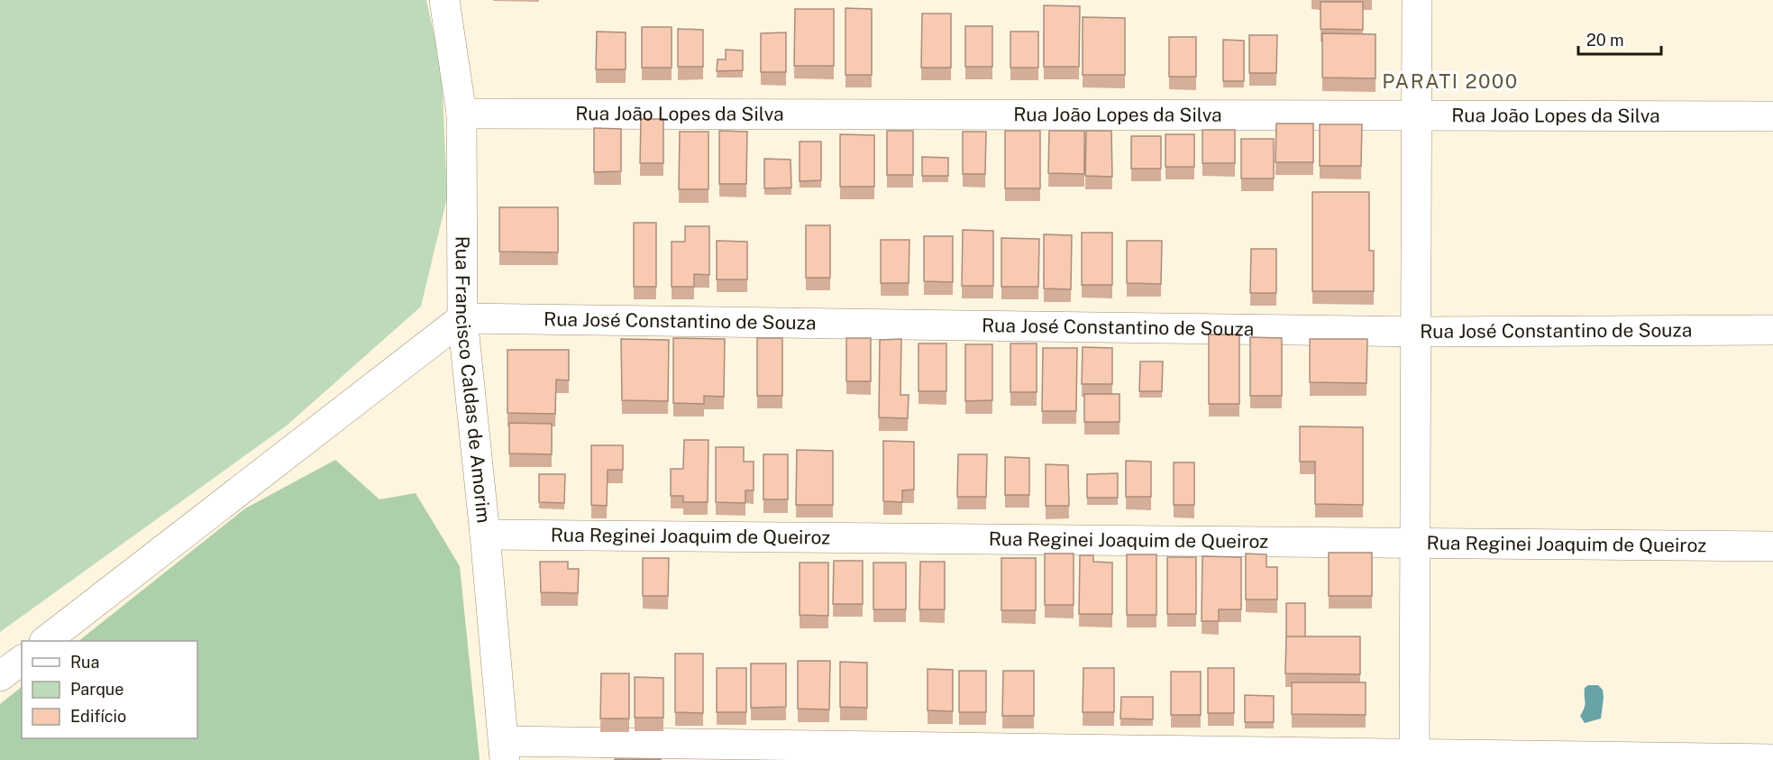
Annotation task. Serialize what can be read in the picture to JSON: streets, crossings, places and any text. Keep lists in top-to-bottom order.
{
  "streets": {
    "street": [
      "Rua João Lopes da Silva",
      "Rua José Constantino de Souza",
      "Rua Francisco Caldas de Amorim",
      "Rua Reginei Joaquim de Queiroz"
    ]
  },
  "crossings": [
    ["Rua João Lopes da Silva", "Rua Francisco Caldas de Amorim"],
    ["Rua José Constantino de Souza", "Rua Francisco Caldas de Amorim"],
    ["Rua Francisco Caldas de Amorim", "Rua Reginei Joaquim de Queiroz"]
  ],
  "districts": ["PARATI 2000"],
  "legend": ["Rua", "Parque", "Edifício"],
  "scale_bar": "20 m"
}
